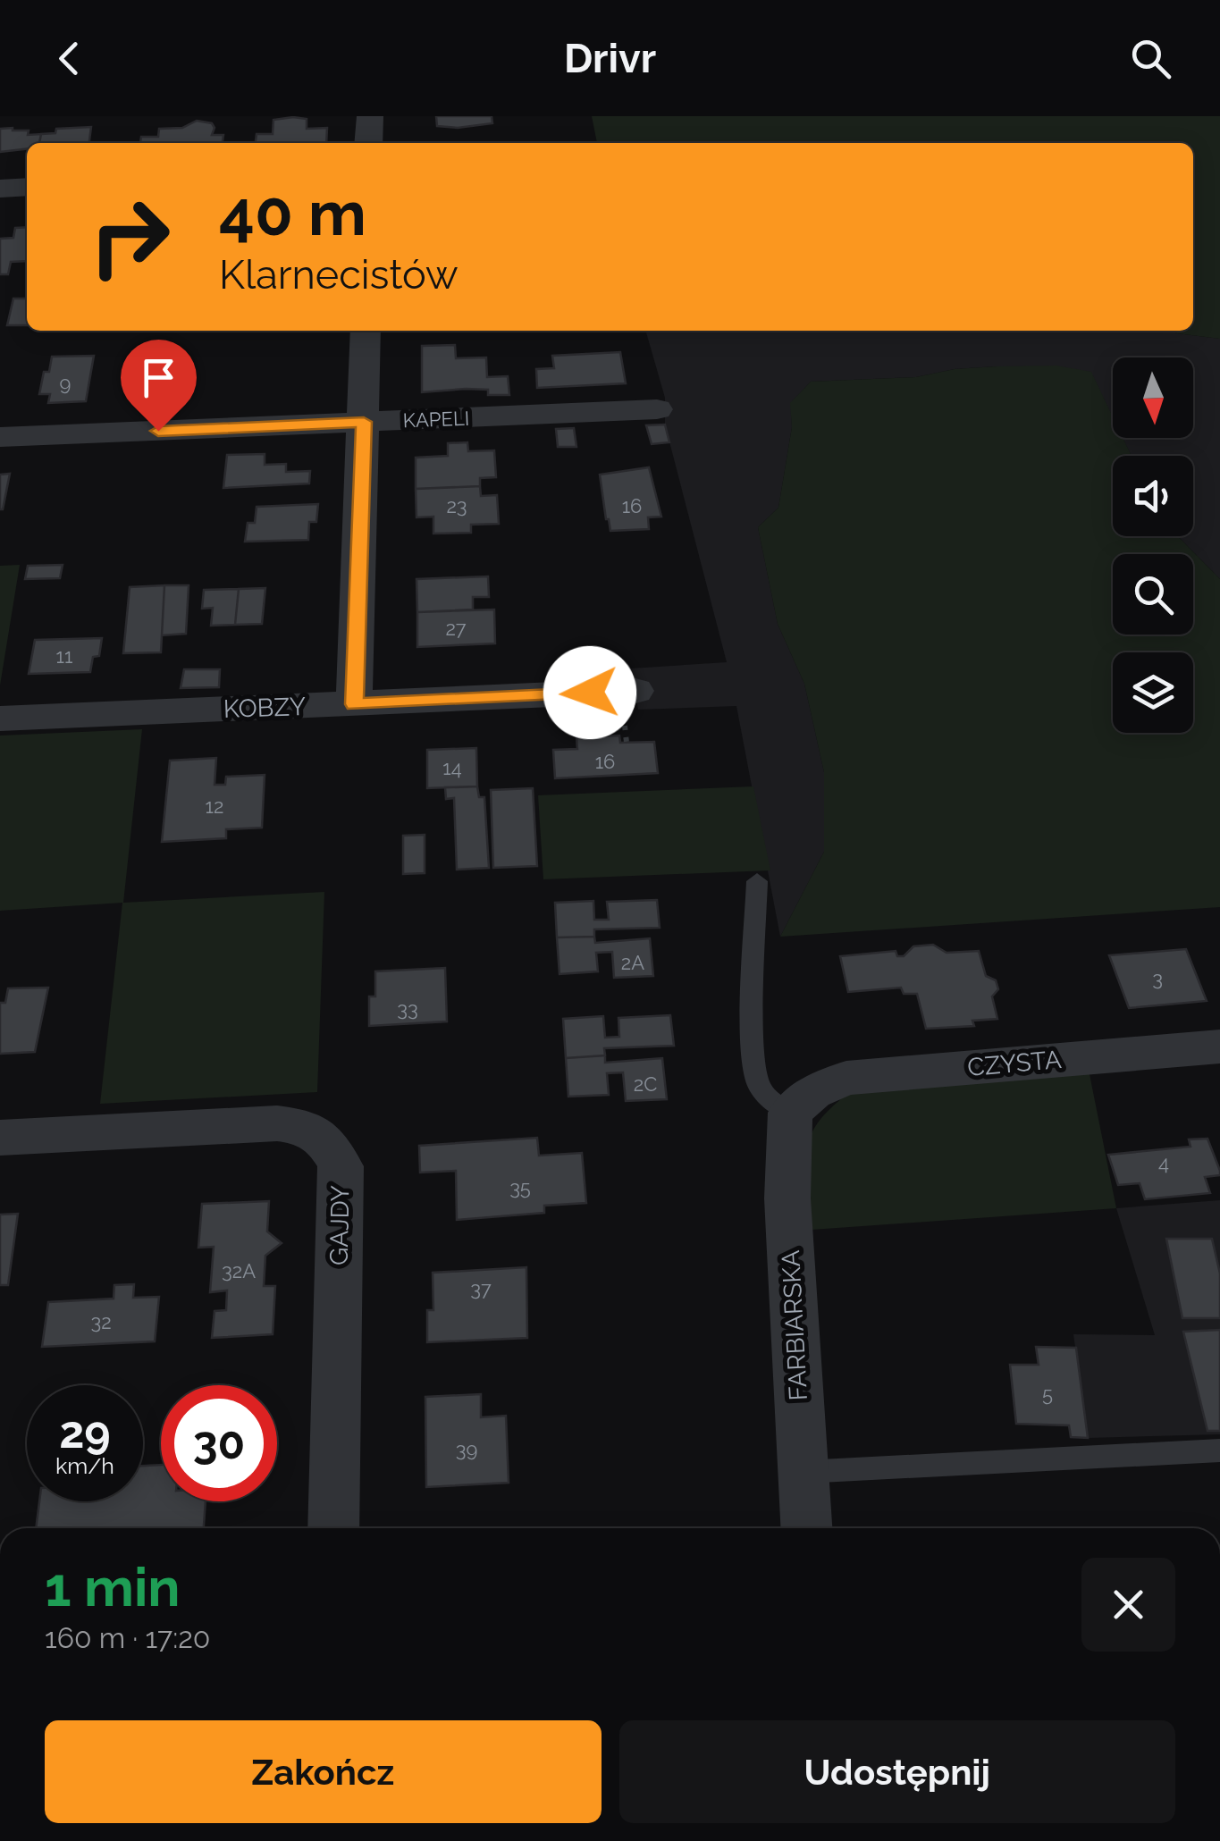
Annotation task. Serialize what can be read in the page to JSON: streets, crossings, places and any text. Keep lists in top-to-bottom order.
{
  "streets": {
    "street": [
      "KAPELI",
      "KOBZY",
      "CZYSTA",
      "GAJDY",
      "FARBIARSKA"
    ]
  },
  "crossings": [
    ["CZYSTA", "FARBIARSKA"]
  ],
  "house_numbers": [
    "9",
    "23",
    "16",
    "27",
    "11",
    "16",
    "14",
    "12",
    "2A",
    "3",
    "33",
    "2C",
    "4",
    "35",
    "32A",
    "37",
    "32",
    "5",
    "39"
  ],
  "north": "bottom",
  "page": {
    "header": "Drivr",
    "turn": ["40 m", "Klarnecistów"],
    "speed": "29 km/h",
    "limit": "30",
    "heading": ["1 min", "160 m · 17:20"],
    "buttons": ["Zakończ", "Udostępnij"]
  }
}
